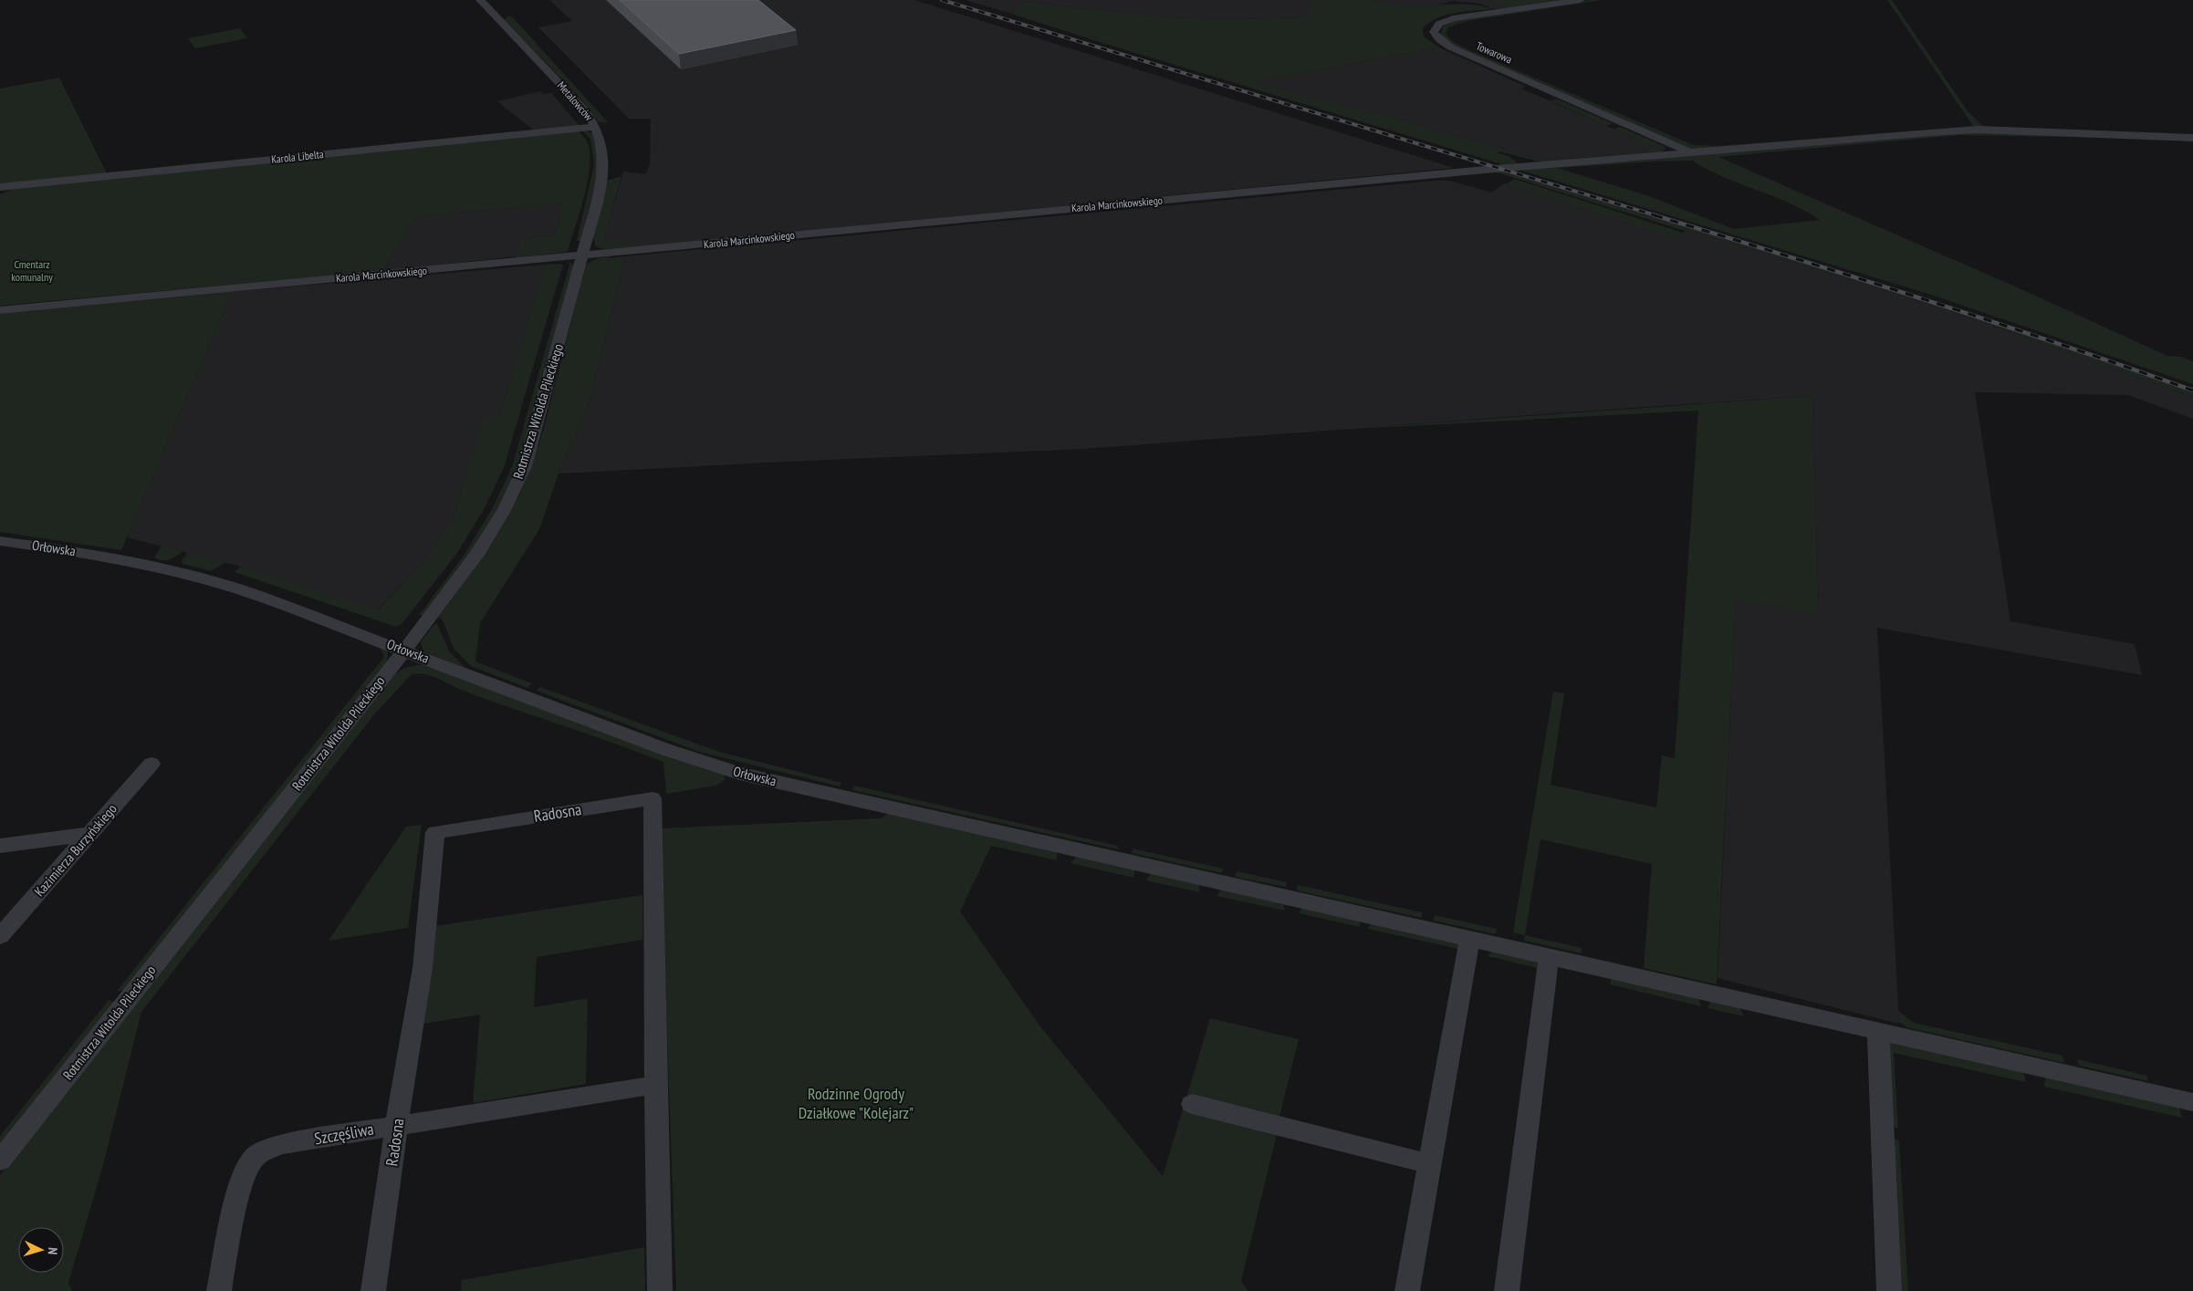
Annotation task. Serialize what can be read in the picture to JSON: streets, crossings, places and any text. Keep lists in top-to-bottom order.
{
  "streets": {
    "street": [
      "Towarowa",
      "Metalowców",
      "Karola Libelta",
      "Karola Marcinkowskiego",
      "Rotmistrza Witolda Pileckiego",
      "Orłowska",
      "Radosna",
      "Kazimierza Burzyńskiego",
      "Szczęśliwa"
    ]
  },
  "crossings": [
    ["Towarowa", "Karola Marcinkowskiego"],
    ["Metalowców", "Karola Libelta"],
    ["Metalowców", "Karola Marcinkowskiego"],
    ["Metalowców", "Rotmistrza Witolda Pileckiego"],
    ["Karola Marcinkowskiego", "Rotmistrza Witolda Pileckiego"],
    ["Rotmistrza Witolda Pileckiego", "Orłowska"],
    ["Radosna", "Szczęśliwa"]
  ],
  "parks": ["Cmentarz komunalny", "Rodzinne Ogrody Działkowe \"Kolejarz\""],
  "north": "right"
}
